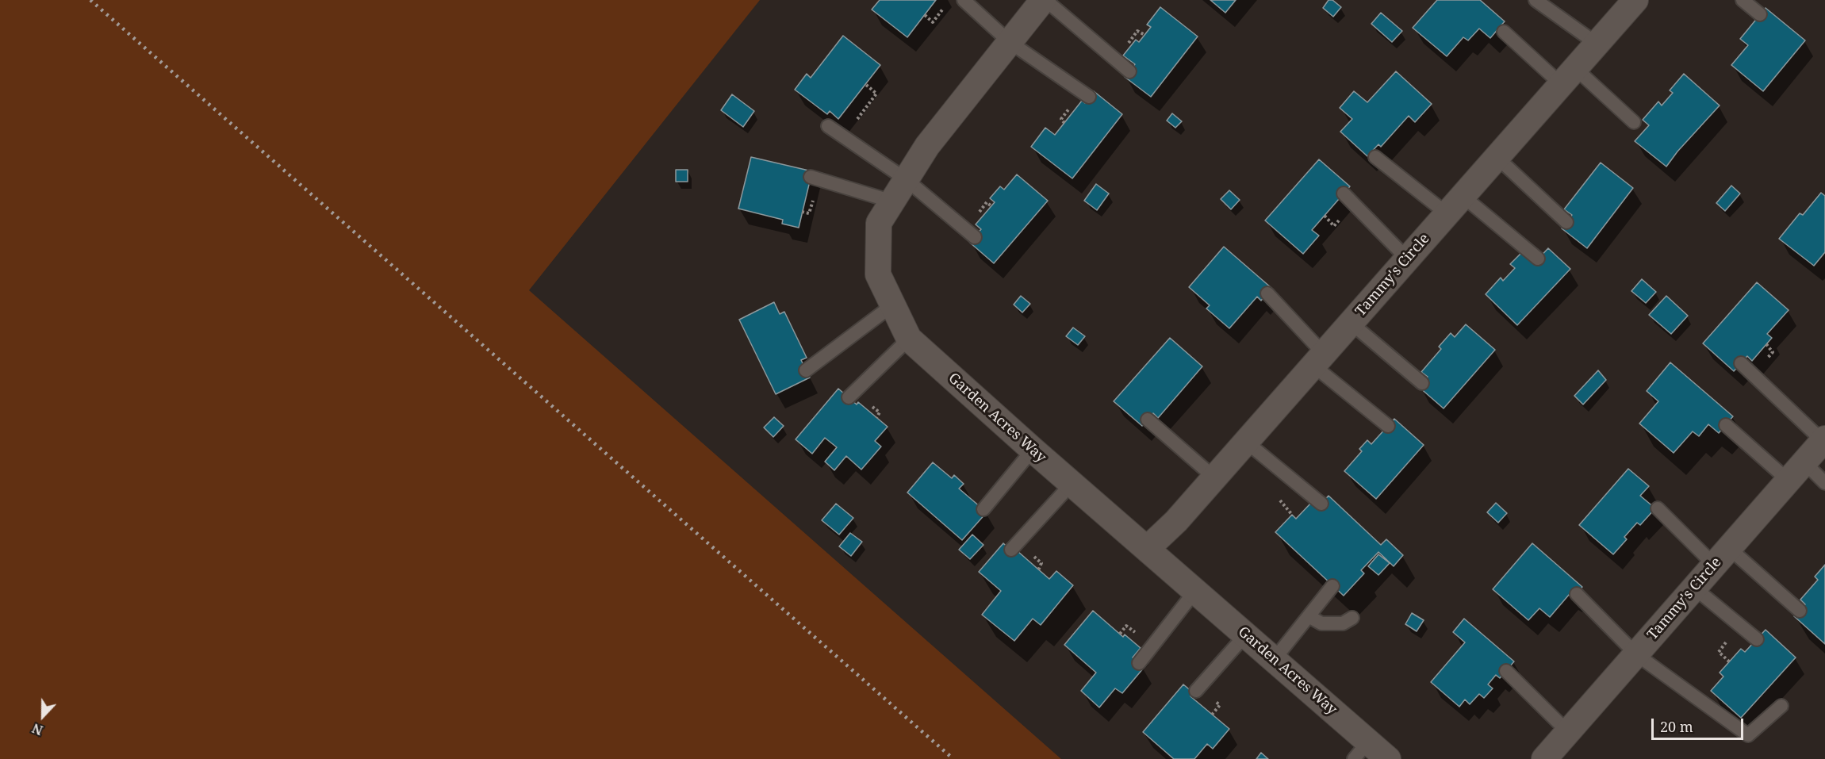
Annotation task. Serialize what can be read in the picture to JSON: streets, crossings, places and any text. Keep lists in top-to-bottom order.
{
  "streets": {
    "street": ["Tammy's Circle", "Garden Acres Way"]
  },
  "crossings": [
    ["Tammy's Circle", "Garden Acres Way"]
  ],
  "scale_bar": "20 m",
  "north": "bottom"
}
